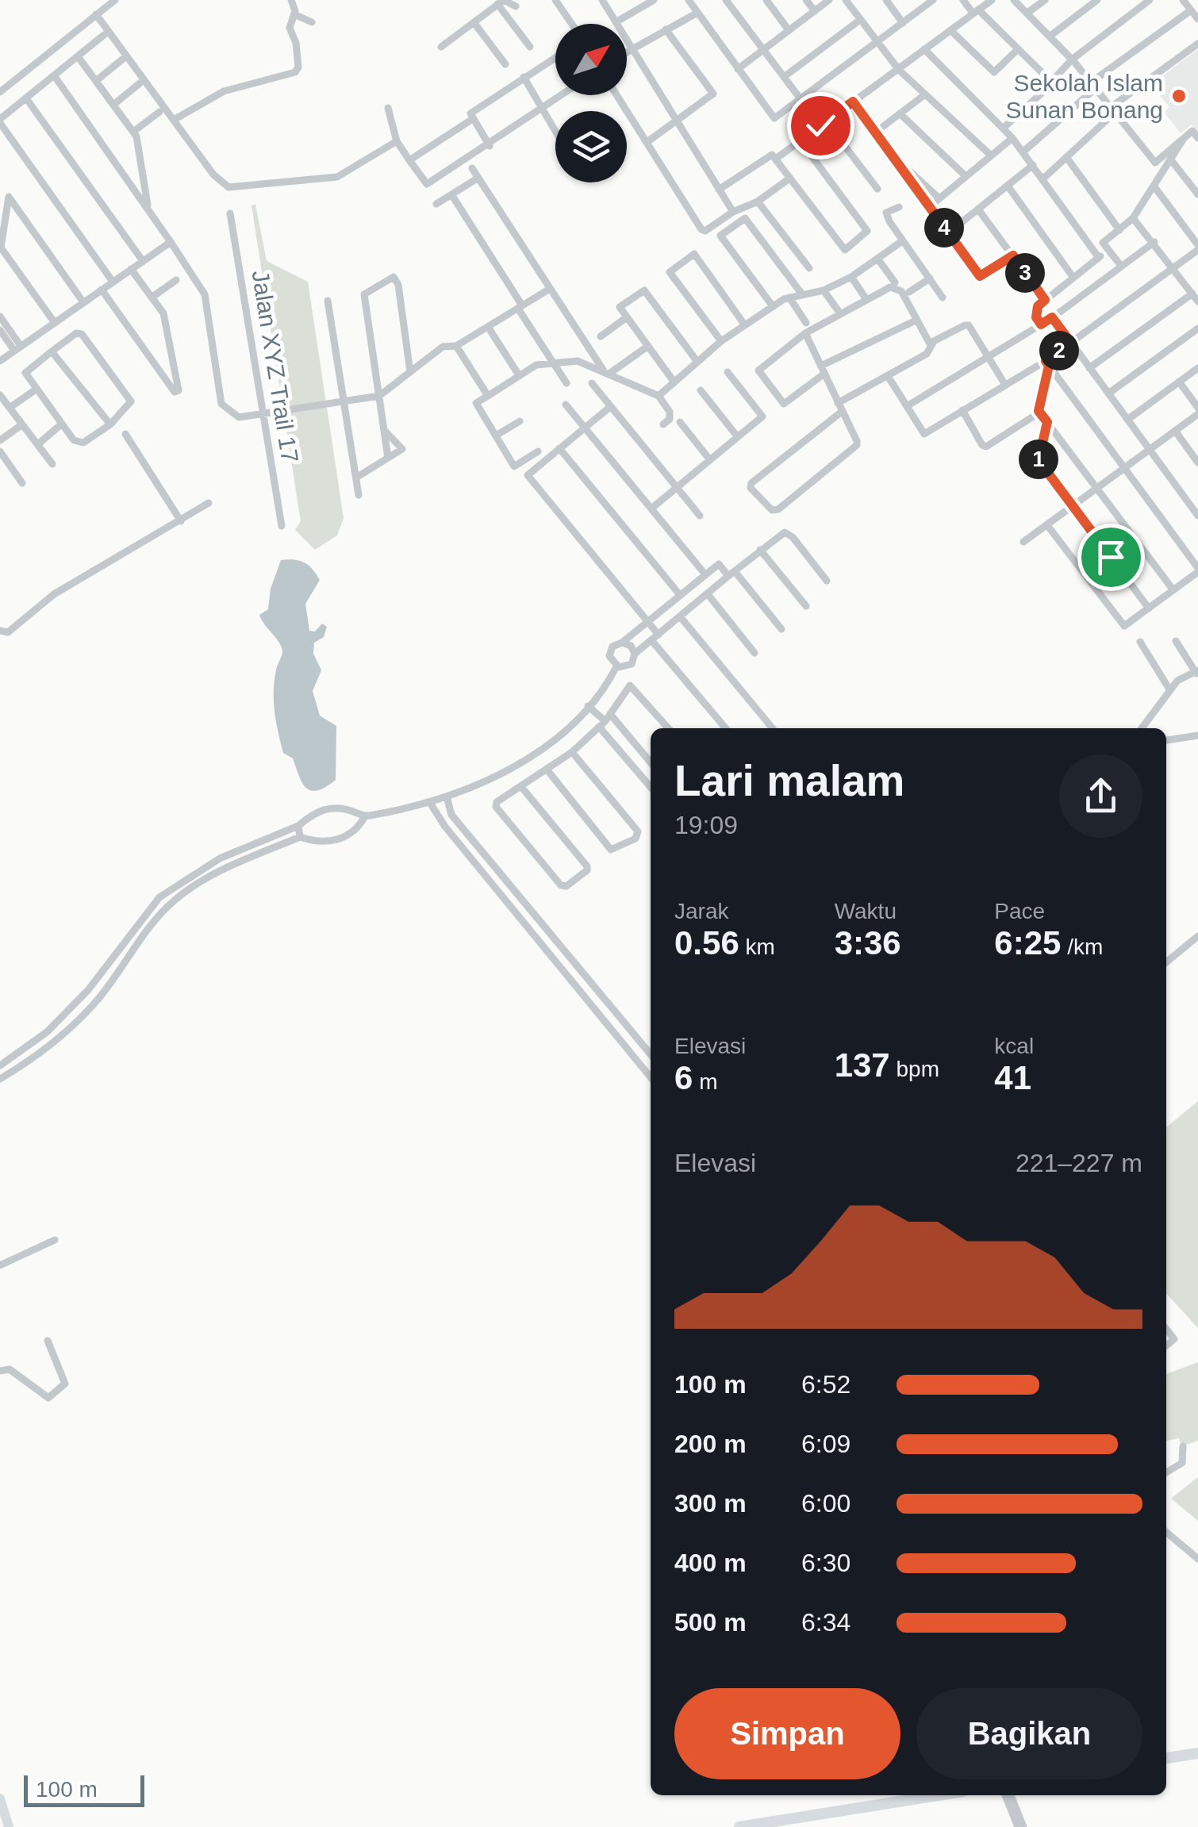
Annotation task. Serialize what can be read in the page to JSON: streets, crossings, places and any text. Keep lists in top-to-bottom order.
{
  "streets": {
    "street": ["Jalan XYZ Trail 17"]
  },
  "places": ["Sekolah Islam Sunan Bonang"],
  "scale_bar": "100 m",
  "north": "top right",
  "page": {
    "pins": [
      "4",
      "3",
      "2",
      "1"
    ],
    "heading": ["Lari malam", "19:09"],
    "stats": [
      ["Jarak", "0.56 km"],
      ["Waktu", "3:36"],
      ["Pace", "6:25 /km"],
      ["Elevasi", "6 m"],
      ["137 bpm"],
      ["kcal", "41"]
    ],
    "chart": ["Elevasi", "221–227 m"],
    "list": [
      {
        "name": "100 m",
        "note": "6:52"
      },
      {
        "name": "200 m",
        "note": "6:09"
      },
      {
        "name": "300 m",
        "note": "6:00"
      },
      {
        "name": "400 m",
        "note": "6:30"
      },
      {
        "name": "500 m",
        "note": "6:34"
      }
    ],
    "buttons": ["Simpan", "Bagikan"],
    "scale": "100 m"
  }
}
